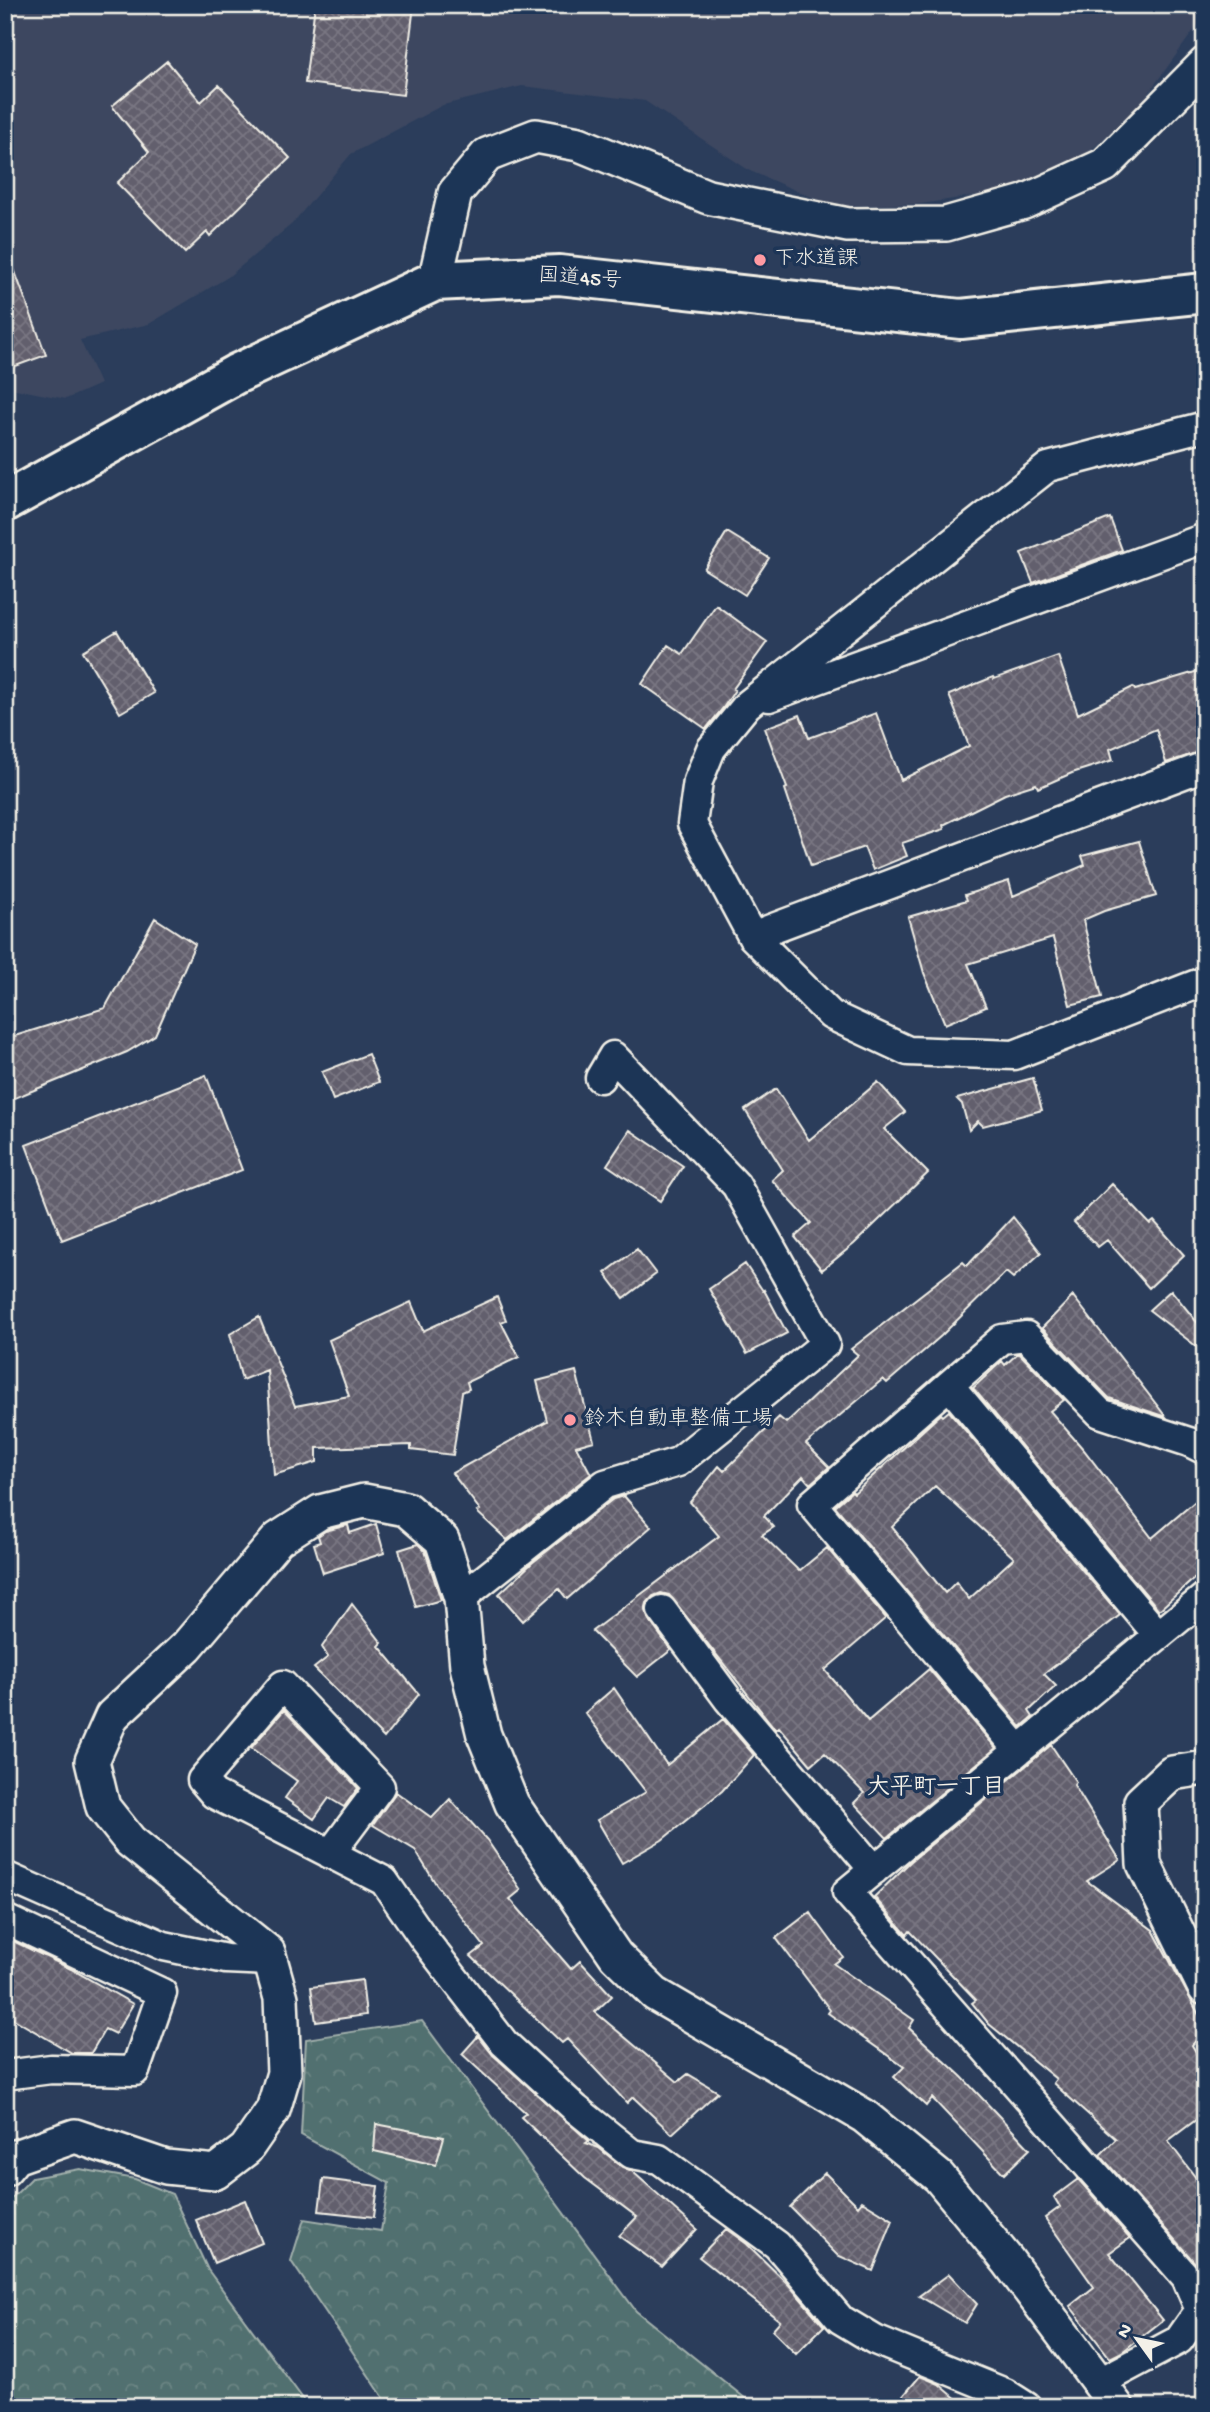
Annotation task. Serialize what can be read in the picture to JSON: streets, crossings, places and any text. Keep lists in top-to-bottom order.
{
  "streets": {
    "highway": ["国道45号"]
  },
  "districts": ["大平町一丁目"],
  "places": ["下水道課", "鈴木自動車整備工場"],
  "north": "top left"
}
